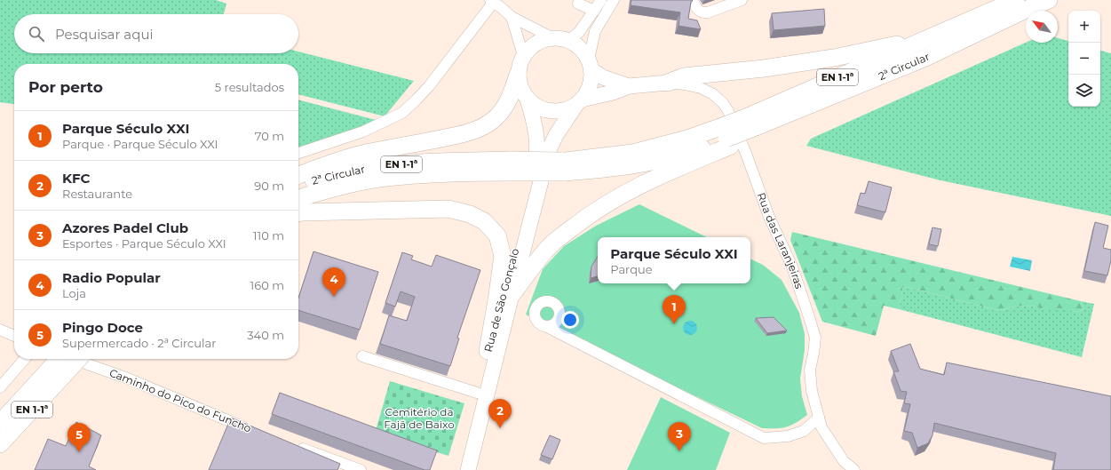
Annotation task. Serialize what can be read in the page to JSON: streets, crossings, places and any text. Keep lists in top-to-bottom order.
{
  "streets": {
    "highway": ["2ª Circular", "EN 1-1ª"],
    "main road": ["Rua das Laranjeiras", "Rua de São Gonçalo"],
    "street": ["Caminho do Pico do Funcho"]
  },
  "crossings": [
    ["2ª Circular", "EN 1-1ª"],
    ["Rua das Laranjeiras", "Rua de São Gonçalo"]
  ],
  "parks": ["Cemitério da Fajã de Baixo"],
  "north": "top left",
  "page": {
    "map_buttons": ["+", "−"],
    "search": "Pesquisar aqui",
    "heading": ["Por perto", "5 resultados"],
    "list": [
      {
        "mark": "1",
        "name": "Parque Século XXI",
        "note": "Parque · Parque Século XXI",
        "value": "70 m"
      },
      {
        "mark": "2",
        "name": "KFC",
        "note": "Restaurante",
        "value": "90 m"
      },
      {
        "mark": "3",
        "name": "Azores Padel Club",
        "note": "Esportes · Parque Século XXI",
        "value": "110 m"
      },
      {
        "mark": "4",
        "name": "Radio Popular",
        "note": "Loja",
        "value": "160 m"
      },
      {
        "mark": "5",
        "name": "Pingo Doce",
        "note": "Supermercado · 2ª Circular",
        "value": "340 m"
      }
    ],
    "popup": ["Parque Século XXI", "Parque"],
    "pins": [
      "4",
      "1",
      "2",
      "3",
      "5"
    ]
  }
}
